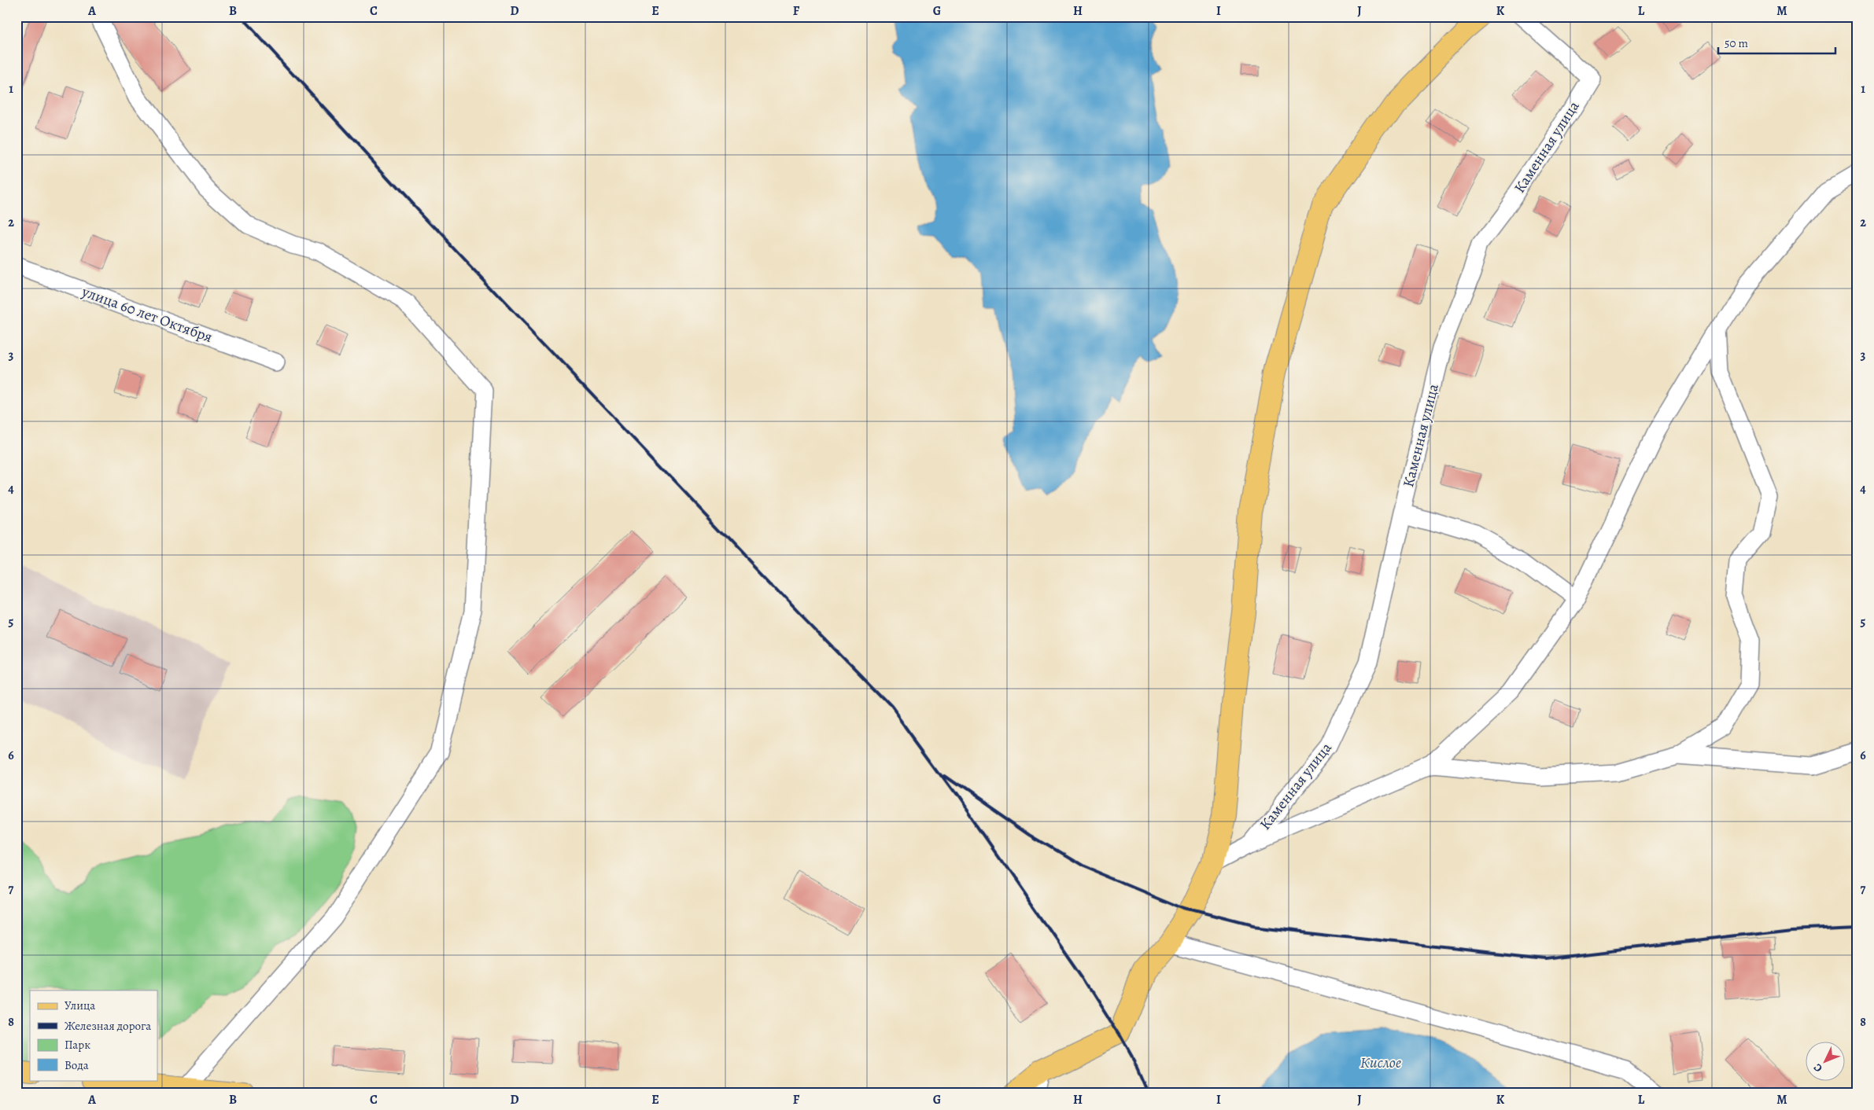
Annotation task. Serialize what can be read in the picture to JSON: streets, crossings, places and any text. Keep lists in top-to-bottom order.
{
  "streets": {
    "street": ["Каменная улица", "улица 60 лет Октября"]
  },
  "water": ["Кислое"],
  "legend": [
    "Улица",
    "Железная дорога",
    "Парк",
    "Вода"
  ],
  "scale_bar": "50 m",
  "north": "bottom left",
  "grid": {
    "columns": [
      "A",
      "B",
      "C",
      "D",
      "E",
      "F",
      "G",
      "H",
      "I",
      "J",
      "K",
      "L",
      "M"
    ],
    "rows": [
      "1",
      "2",
      "3",
      "4",
      "5",
      "6",
      "7",
      "8"
    ]
  }
}
